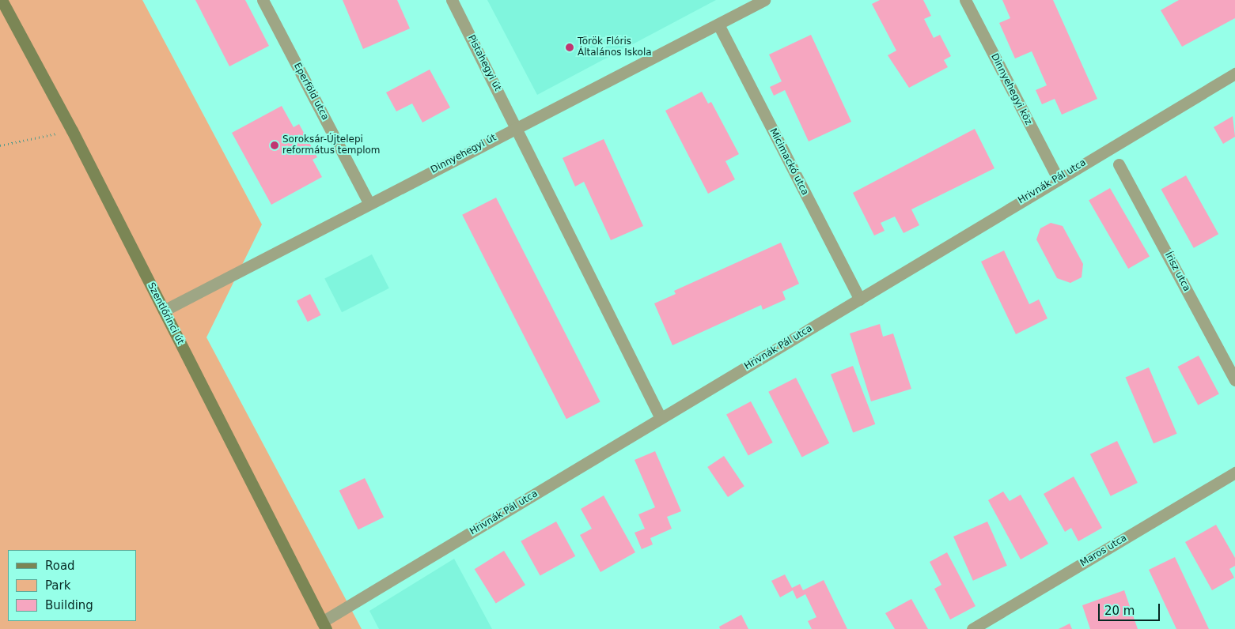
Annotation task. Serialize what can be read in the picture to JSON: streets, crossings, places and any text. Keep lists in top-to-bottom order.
{
  "streets": {
    "main road": ["Szentlőrinci út"],
    "street": [
      "Pistahegyi út",
      "Dinnyehegyi köz",
      "Eperföld utca",
      "Dinnyehegyi út",
      "Micimackó utca",
      "Hrivnák Pál utca",
      "Írisz utca",
      "Maros utca"
    ]
  },
  "crossings": [
    ["Pistahegyi út", "Dinnyehegyi út"],
    ["Pistahegyi út", "Hrivnák Pál utca"],
    ["Dinnyehegyi köz", "Hrivnák Pál utca"],
    ["Eperföld utca", "Dinnyehegyi út"],
    ["Dinnyehegyi út", "Micimackó utca"],
    ["Dinnyehegyi út", "Szentlőrinci út"],
    ["Micimackó utca", "Hrivnák Pál utca"],
    ["Hrivnák Pál utca", "Szentlőrinci út"]
  ],
  "places": ["Török Flóris Általános Iskola", "Soroksár-Újtelepi református templom"],
  "legend": ["Road", "Park", "Building"],
  "scale_bar": "20 m"
}
